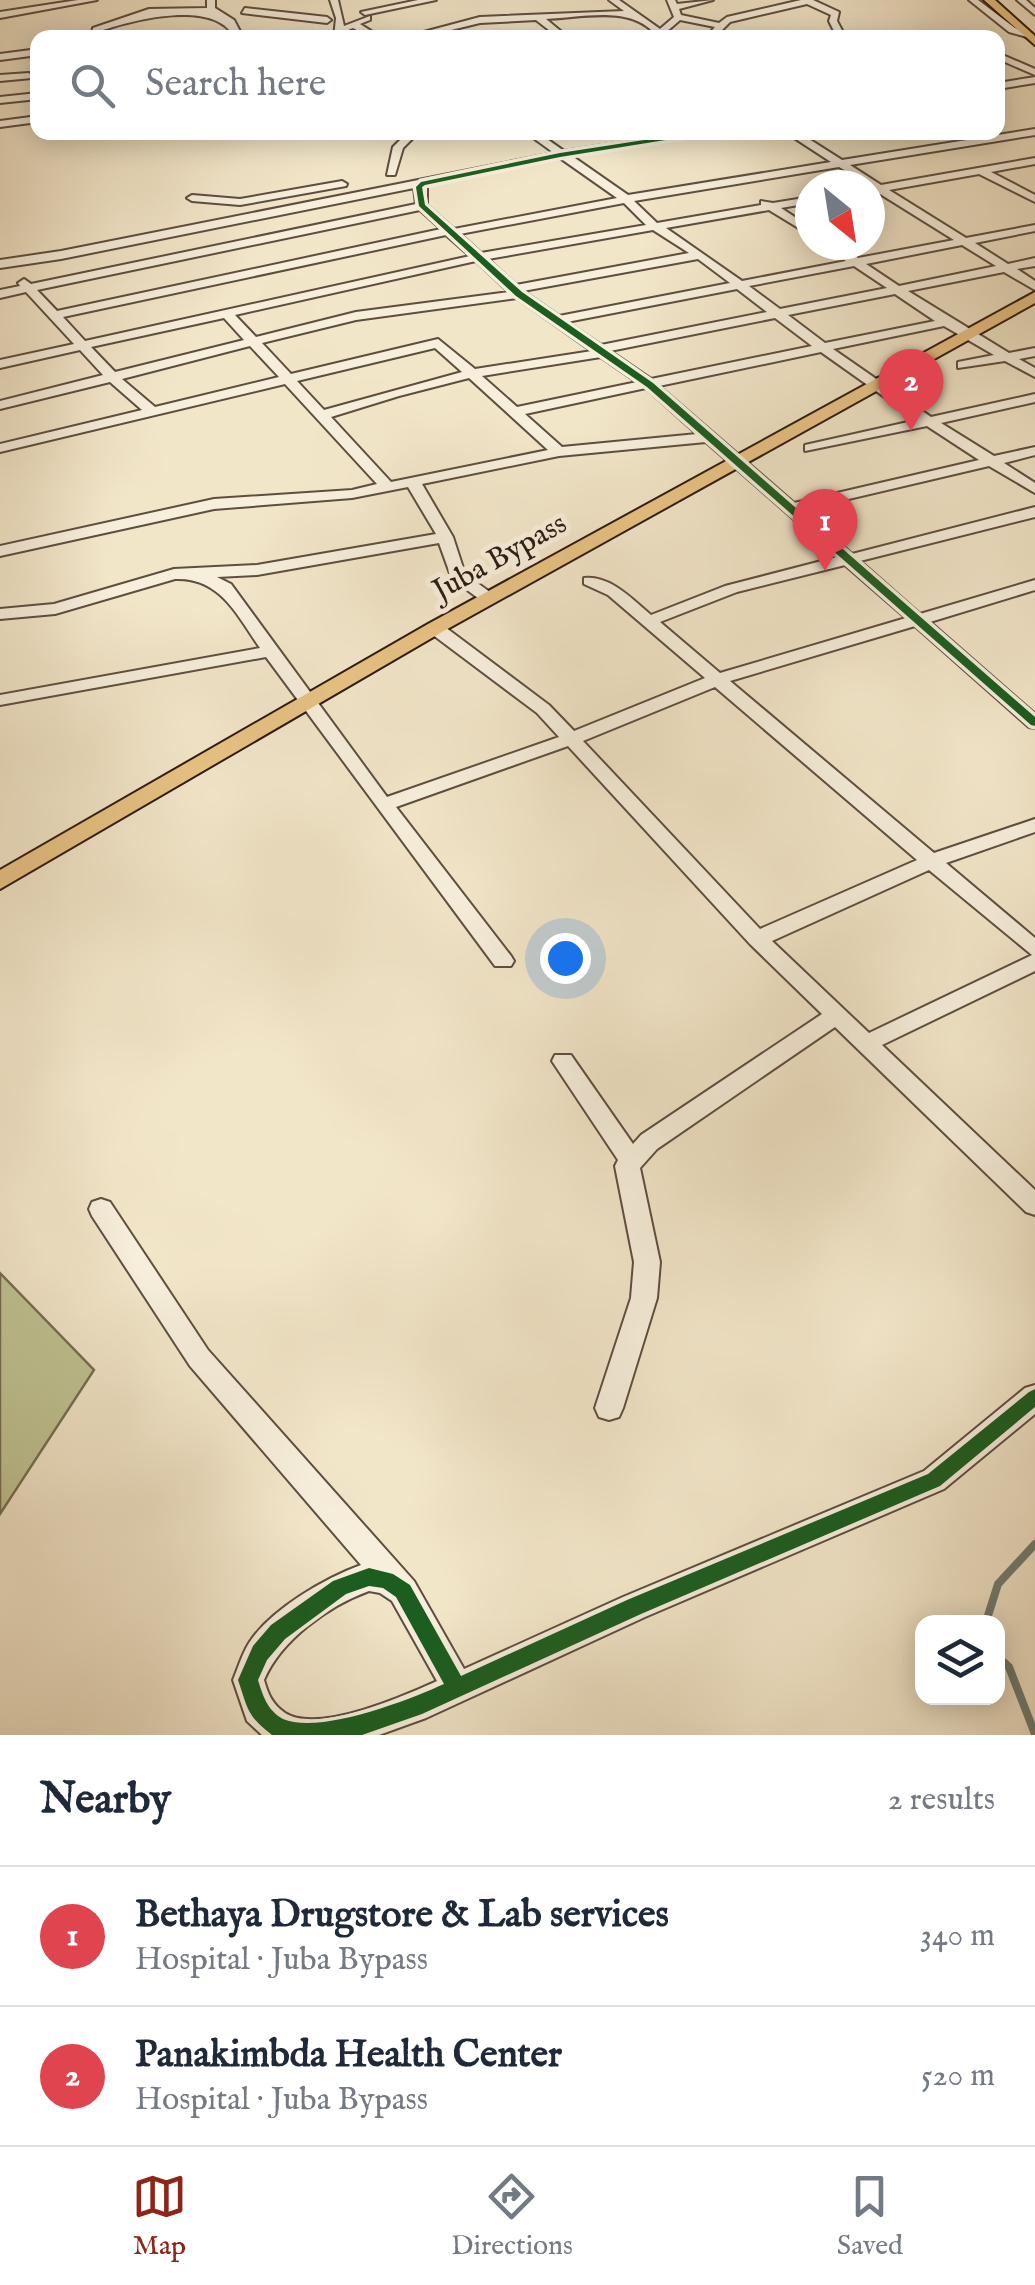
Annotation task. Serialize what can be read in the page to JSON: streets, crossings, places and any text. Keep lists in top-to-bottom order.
{
  "streets": {
    "main road": ["Juba Bypass"]
  },
  "north": "bottom right",
  "page": {
    "search": "Search here",
    "pins": ["2", "1"],
    "heading": ["Nearby", "2 results"],
    "list": [
      {
        "mark": "1",
        "name": "Bethaya Drugstore & Lab services",
        "note": "Hospital · Juba Bypass",
        "value": "340 m"
      },
      {
        "mark": "2",
        "name": "Panakimbda Health Center",
        "note": "Hospital · Juba Bypass",
        "value": "520 m"
      }
    ],
    "nav": ["Map", "Directions", "Saved"]
  }
}
